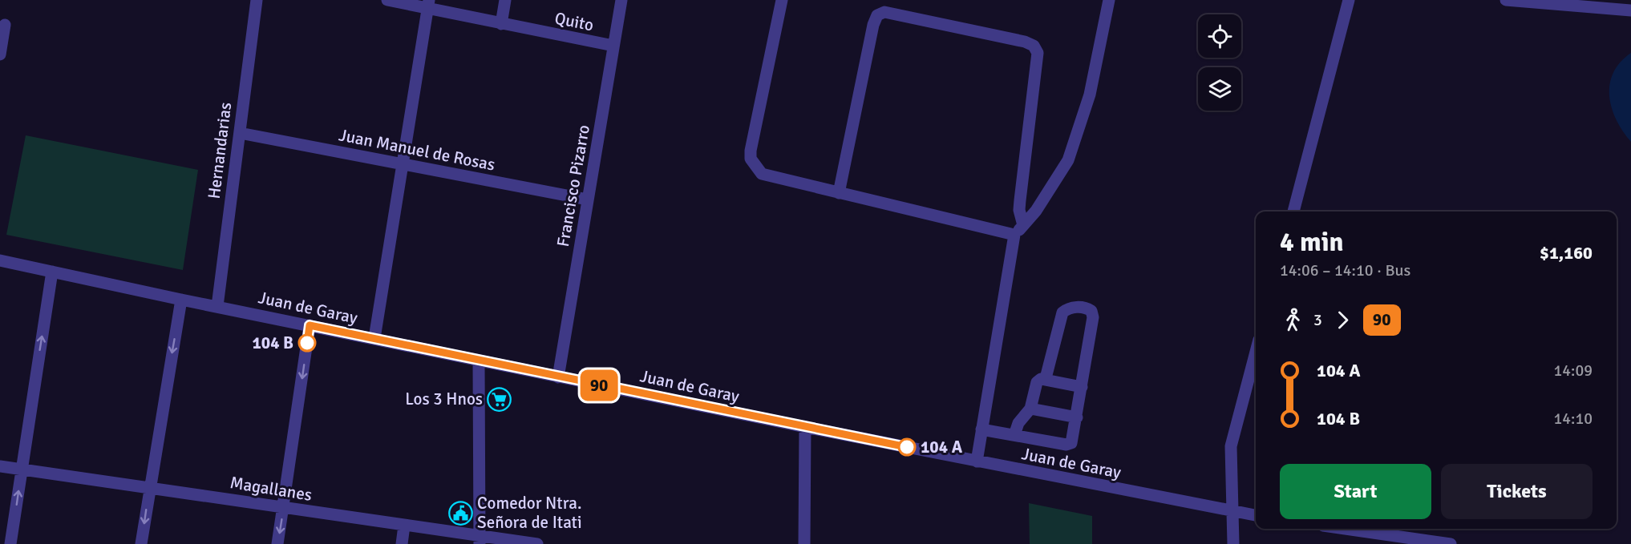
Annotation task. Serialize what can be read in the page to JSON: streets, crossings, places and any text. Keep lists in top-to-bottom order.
{
  "streets": {
    "street": [
      "Quito",
      "Juan Manuel de Rosas",
      "Hernandarias",
      "Francisco Pizarro",
      "Juan de Garay",
      "Magallanes"
    ]
  },
  "crossings": [
    ["Quito", "Francisco Pizarro"],
    ["Juan Manuel de Rosas", "Hernandarias"],
    ["Juan Manuel de Rosas", "Francisco Pizarro"],
    ["Hernandarias", "Juan de Garay"],
    ["Francisco Pizarro", "Juan de Garay"]
  ],
  "places": {
    "other": ["104 B", "104 A"],
    "supermarket": ["Los 3 Hnos"],
    "public building": ["Comedor Ntra. Señora de Itati"]
  },
  "lines": ["bus line 90"],
  "page": {
    "on_map": "90",
    "heading": ["4 min", "14:06 – 14:10 · Bus", "$1,160"],
    "legs": ["3", "90"],
    "list": [
      {
        "name": "104 A",
        "value": "14:09"
      },
      {
        "name": "104 B",
        "value": "14:10"
      }
    ],
    "buttons": ["Start", "Tickets"]
  }
}
